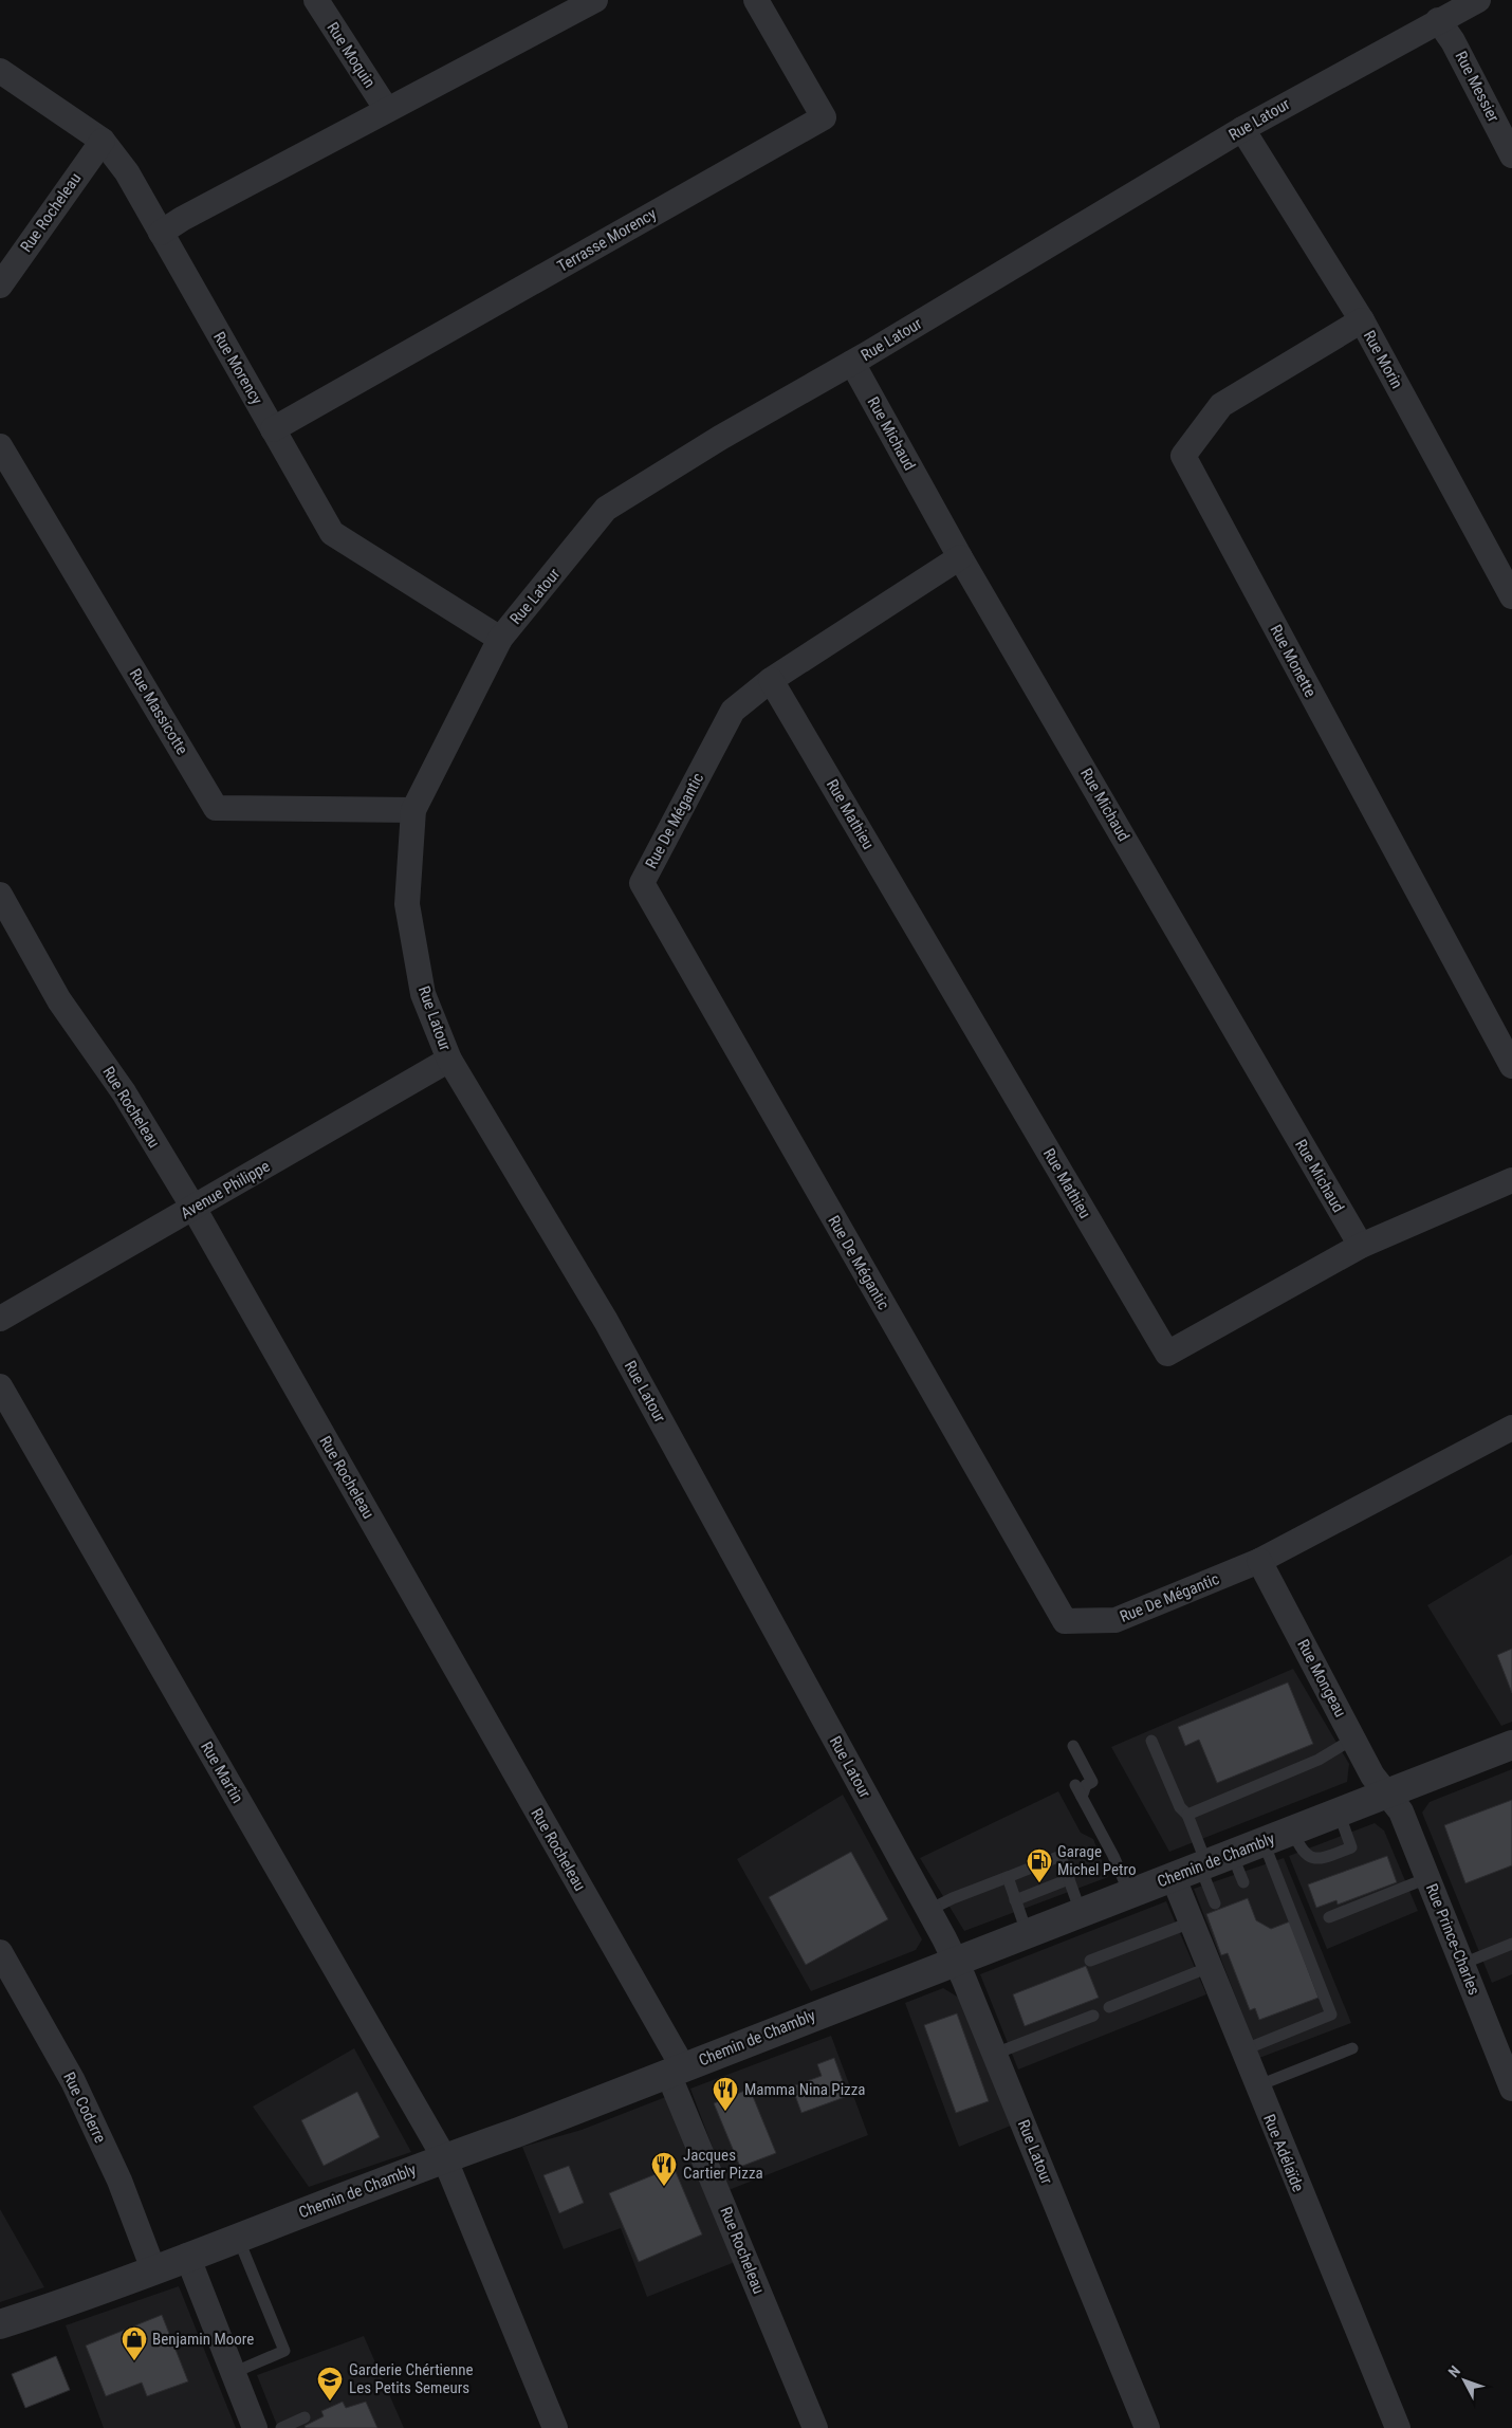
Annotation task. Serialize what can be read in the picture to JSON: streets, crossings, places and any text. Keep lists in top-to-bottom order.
{
  "streets": {
    "street": [
      "Rue Moquin",
      "Rue Messier",
      "Rue Latour",
      "Rue Rocheleau",
      "Terrasse Morency",
      "Rue Morin",
      "Rue Morency",
      "Rue Michaud",
      "Rue Monette",
      "Rue Massicotte",
      "Rue Mathieu",
      "Rue De Mégantic",
      "Avenue Philippe",
      "Rue Mongeau",
      "Rue Martin",
      "Chemin de Chambly",
      "Rue Prince-Charles",
      "Rue Coderre",
      "Rue Adélaïde"
    ]
  },
  "crossings": [
    ["Rue Messier", "Rue Latour"],
    ["Rue Latour", "Rue Morin"],
    ["Rue Latour", "Rue Morency"],
    ["Rue Latour", "Rue Michaud"],
    ["Rue Latour", "Rue Massicotte"],
    ["Rue Latour", "Avenue Philippe"],
    ["Rue Latour", "Chemin de Chambly"],
    ["Rue Rocheleau", "Rue Morency"],
    ["Rue Rocheleau", "Avenue Philippe"],
    ["Rue Rocheleau", "Chemin de Chambly"],
    ["Terrasse Morency", "Rue Morency"],
    ["Rue Morin", "Rue Monette"],
    ["Rue Michaud", "Rue Mathieu"],
    ["Rue Michaud", "Rue De Mégantic"],
    ["Rue Mathieu", "Rue De Mégantic"],
    ["Rue De Mégantic", "Rue Mongeau"],
    ["Rue Mongeau", "Chemin de Chambly"],
    ["Rue Mongeau", "Rue Prince-Charles"],
    ["Rue Martin", "Chemin de Chambly"],
    ["Chemin de Chambly", "Rue Prince-Charles"],
    ["Chemin de Chambly", "Rue Coderre"],
    ["Chemin de Chambly", "Rue Adélaïde"]
  ],
  "places": {
    "fuel station": ["Garage Michel Petro"],
    "restaurant": ["Mamma Nina Pizza", "Jacques Cartier Pizza"],
    "shop": ["Benjamin Moore"],
    "school or university": ["Garderie Chértienne Les Petits Semeurs"]
  },
  "north": "top left"
}
